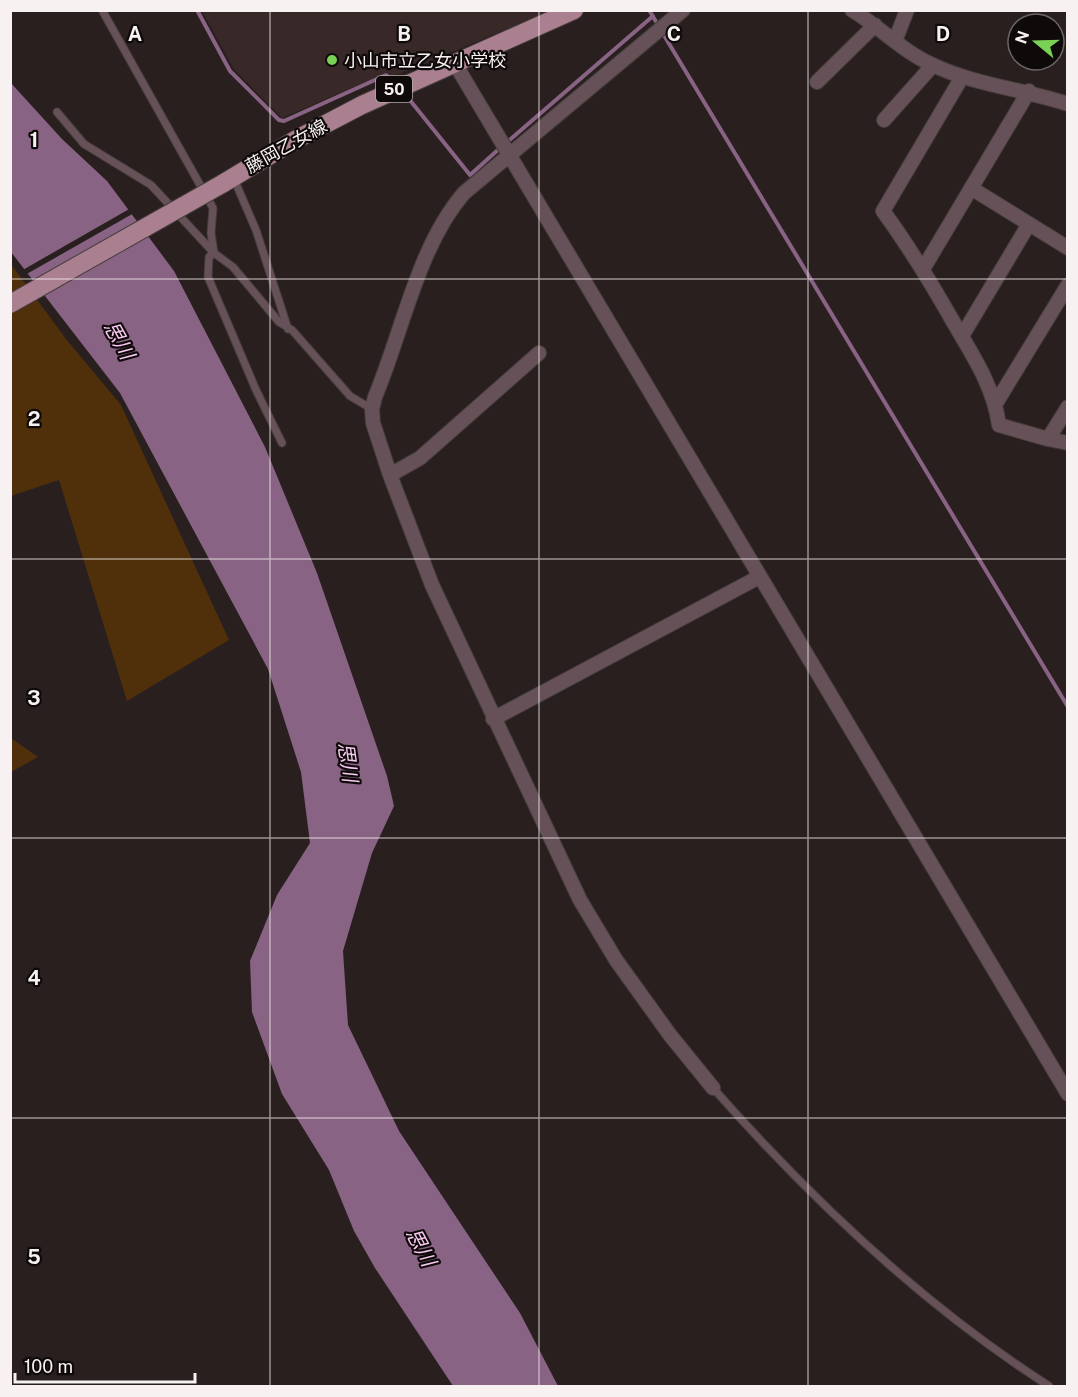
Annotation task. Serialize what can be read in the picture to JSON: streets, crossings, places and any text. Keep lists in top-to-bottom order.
{
  "streets": {
    "main road": ["50", "藤岡乙女線"]
  },
  "water": ["思川"],
  "places": ["小山市立乙女小学校"],
  "scale_bar": "100 m",
  "north": "left",
  "grid": {
    "columns": [
      "A",
      "B",
      "C",
      "D"
    ],
    "rows": [
      "1",
      "2",
      "3",
      "4",
      "5"
    ]
  }
}
